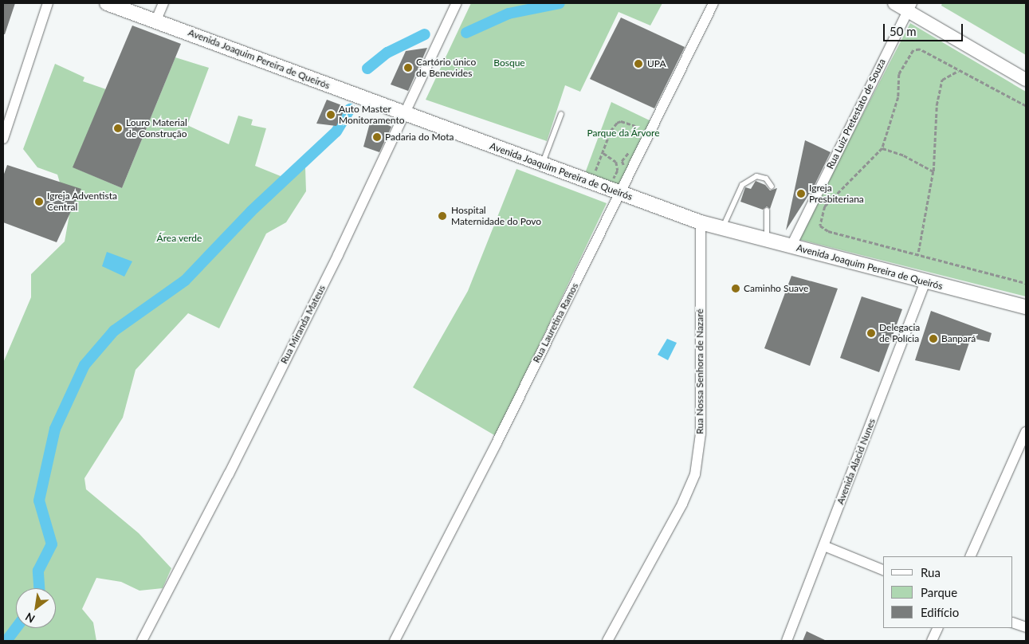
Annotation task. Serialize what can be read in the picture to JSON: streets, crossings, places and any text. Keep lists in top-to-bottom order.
{
  "streets": {
    "main road": ["Avenida Joaquim Pereira de Queirós"],
    "street": [
      "Rua Luiz Pretestato de Souza",
      "Rua Lauretina Ramos",
      "Rua Miranda Mateus",
      "Rua Nossa Senhora de Nazaré",
      "Avenida Alacid Nunes"
    ]
  },
  "crossings": [
    ["Avenida Joaquim Pereira de Queirós", "Rua Luiz Pretestato de Souza"],
    ["Avenida Joaquim Pereira de Queirós", "Rua Lauretina Ramos"],
    ["Avenida Joaquim Pereira de Queirós", "Rua Miranda Mateus"],
    ["Avenida Joaquim Pereira de Queirós", "Rua Nossa Senhora de Nazaré"],
    ["Avenida Joaquim Pereira de Queirós", "Avenida Alacid Nunes"]
  ],
  "parks": ["Bosque", "Parque da Árvore", "Área verde"],
  "places": [
    "UPA",
    "Cartório único de Benevides",
    "Auto Master Monitoramento",
    "Louro Material de Construção",
    "Padaria do Mota",
    "Igreja Presbiteriana",
    "Igreja Adventista Central",
    "Hospital Maternidade do Povo",
    "Caminho Suave",
    "Delegacia de Polícia",
    "Banpará"
  ],
  "legend": ["Rua", "Parque", "Edifício"],
  "scale_bar": "50 m",
  "north": "bottom left"
}
